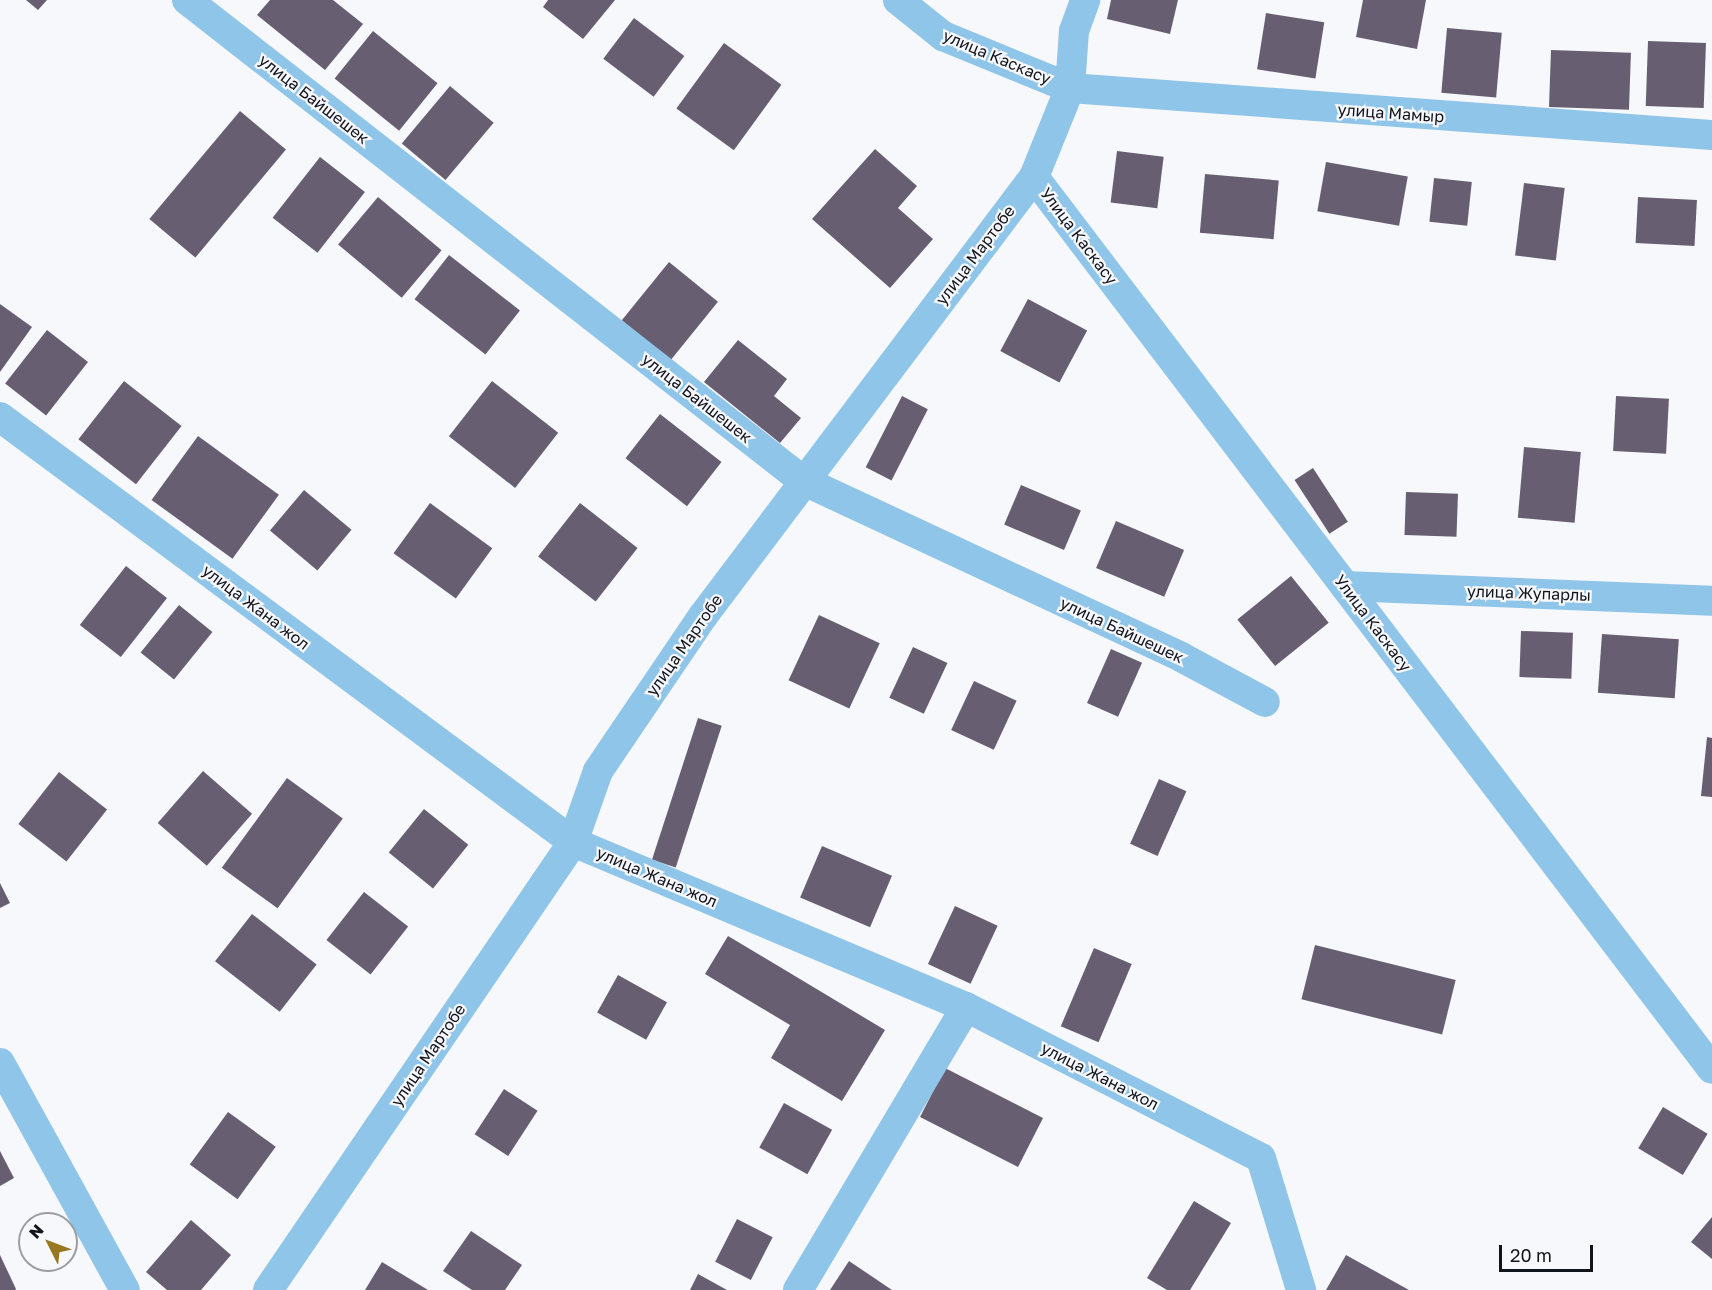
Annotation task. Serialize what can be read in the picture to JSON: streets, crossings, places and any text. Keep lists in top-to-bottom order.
{
  "streets": {
    "street": [
      "улица Каскасу",
      "улица Байшешек",
      "улица Мамыр",
      "Улица Каскасу",
      "улица Мартобе",
      "улица Жупарлы",
      "улица Жана жол"
    ]
  },
  "crossings": [
    ["улица Каскасу", "улица Мамыр"],
    ["улица Каскасу", "улица Мартобе"],
    ["улица Байшешек", "улица Мартобе"],
    ["улица Мамыр", "улица Мартобе"],
    ["Улица Каскасу", "улица Мартобе"],
    ["Улица Каскасу", "улица Жупарлы"],
    ["улица Мартобе", "улица Жана жол"]
  ],
  "scale_bar": "20 m",
  "north": "top left"
}
